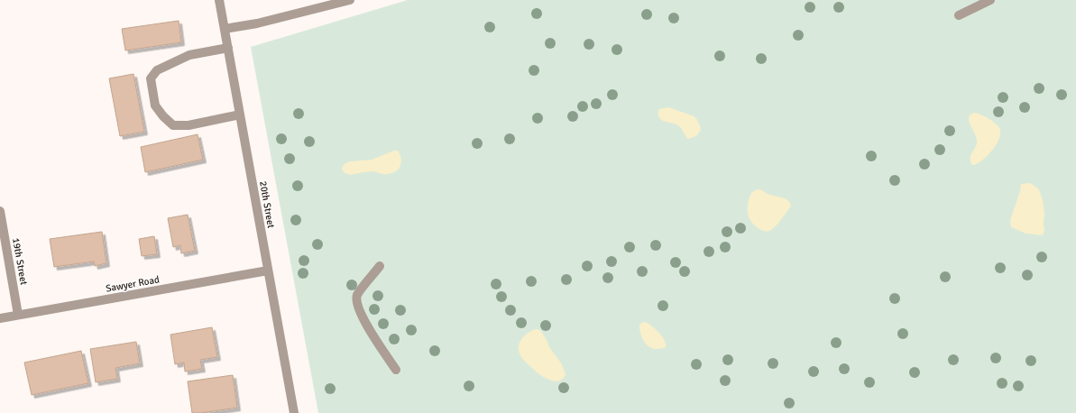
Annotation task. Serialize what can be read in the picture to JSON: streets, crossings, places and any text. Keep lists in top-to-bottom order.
{
  "streets": {
    "street": ["20th Street", "19th Street", "Sawyer Road"]
  },
  "crossings": [
    ["20th Street", "Sawyer Road"],
    ["19th Street", "Sawyer Road"]
  ]
}
